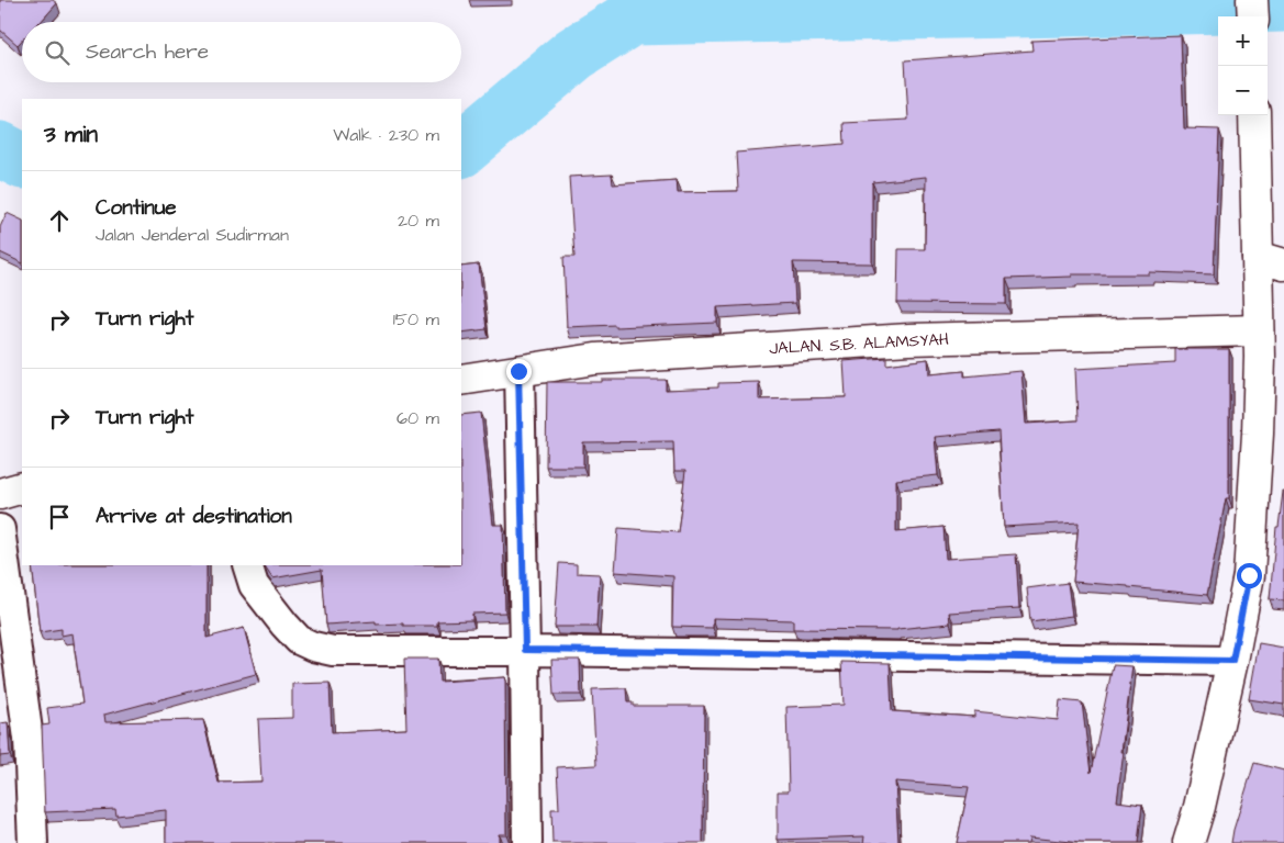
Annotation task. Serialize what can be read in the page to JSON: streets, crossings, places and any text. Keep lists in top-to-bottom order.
{
  "streets": {
    "street": ["JALAN. S.B. ALAMSYAH"]
  },
  "page": {
    "map_buttons": ["+", "−"],
    "search": "Search here",
    "heading": ["3 min", "Walk · 230 m"],
    "list": [
      ["Continue", "Jalan Jenderal Sudirman", "20 m"],
      ["Turn right", "150 m"],
      ["Turn right", "60 m"],
      "Arrive at destination"
    ]
  }
}
